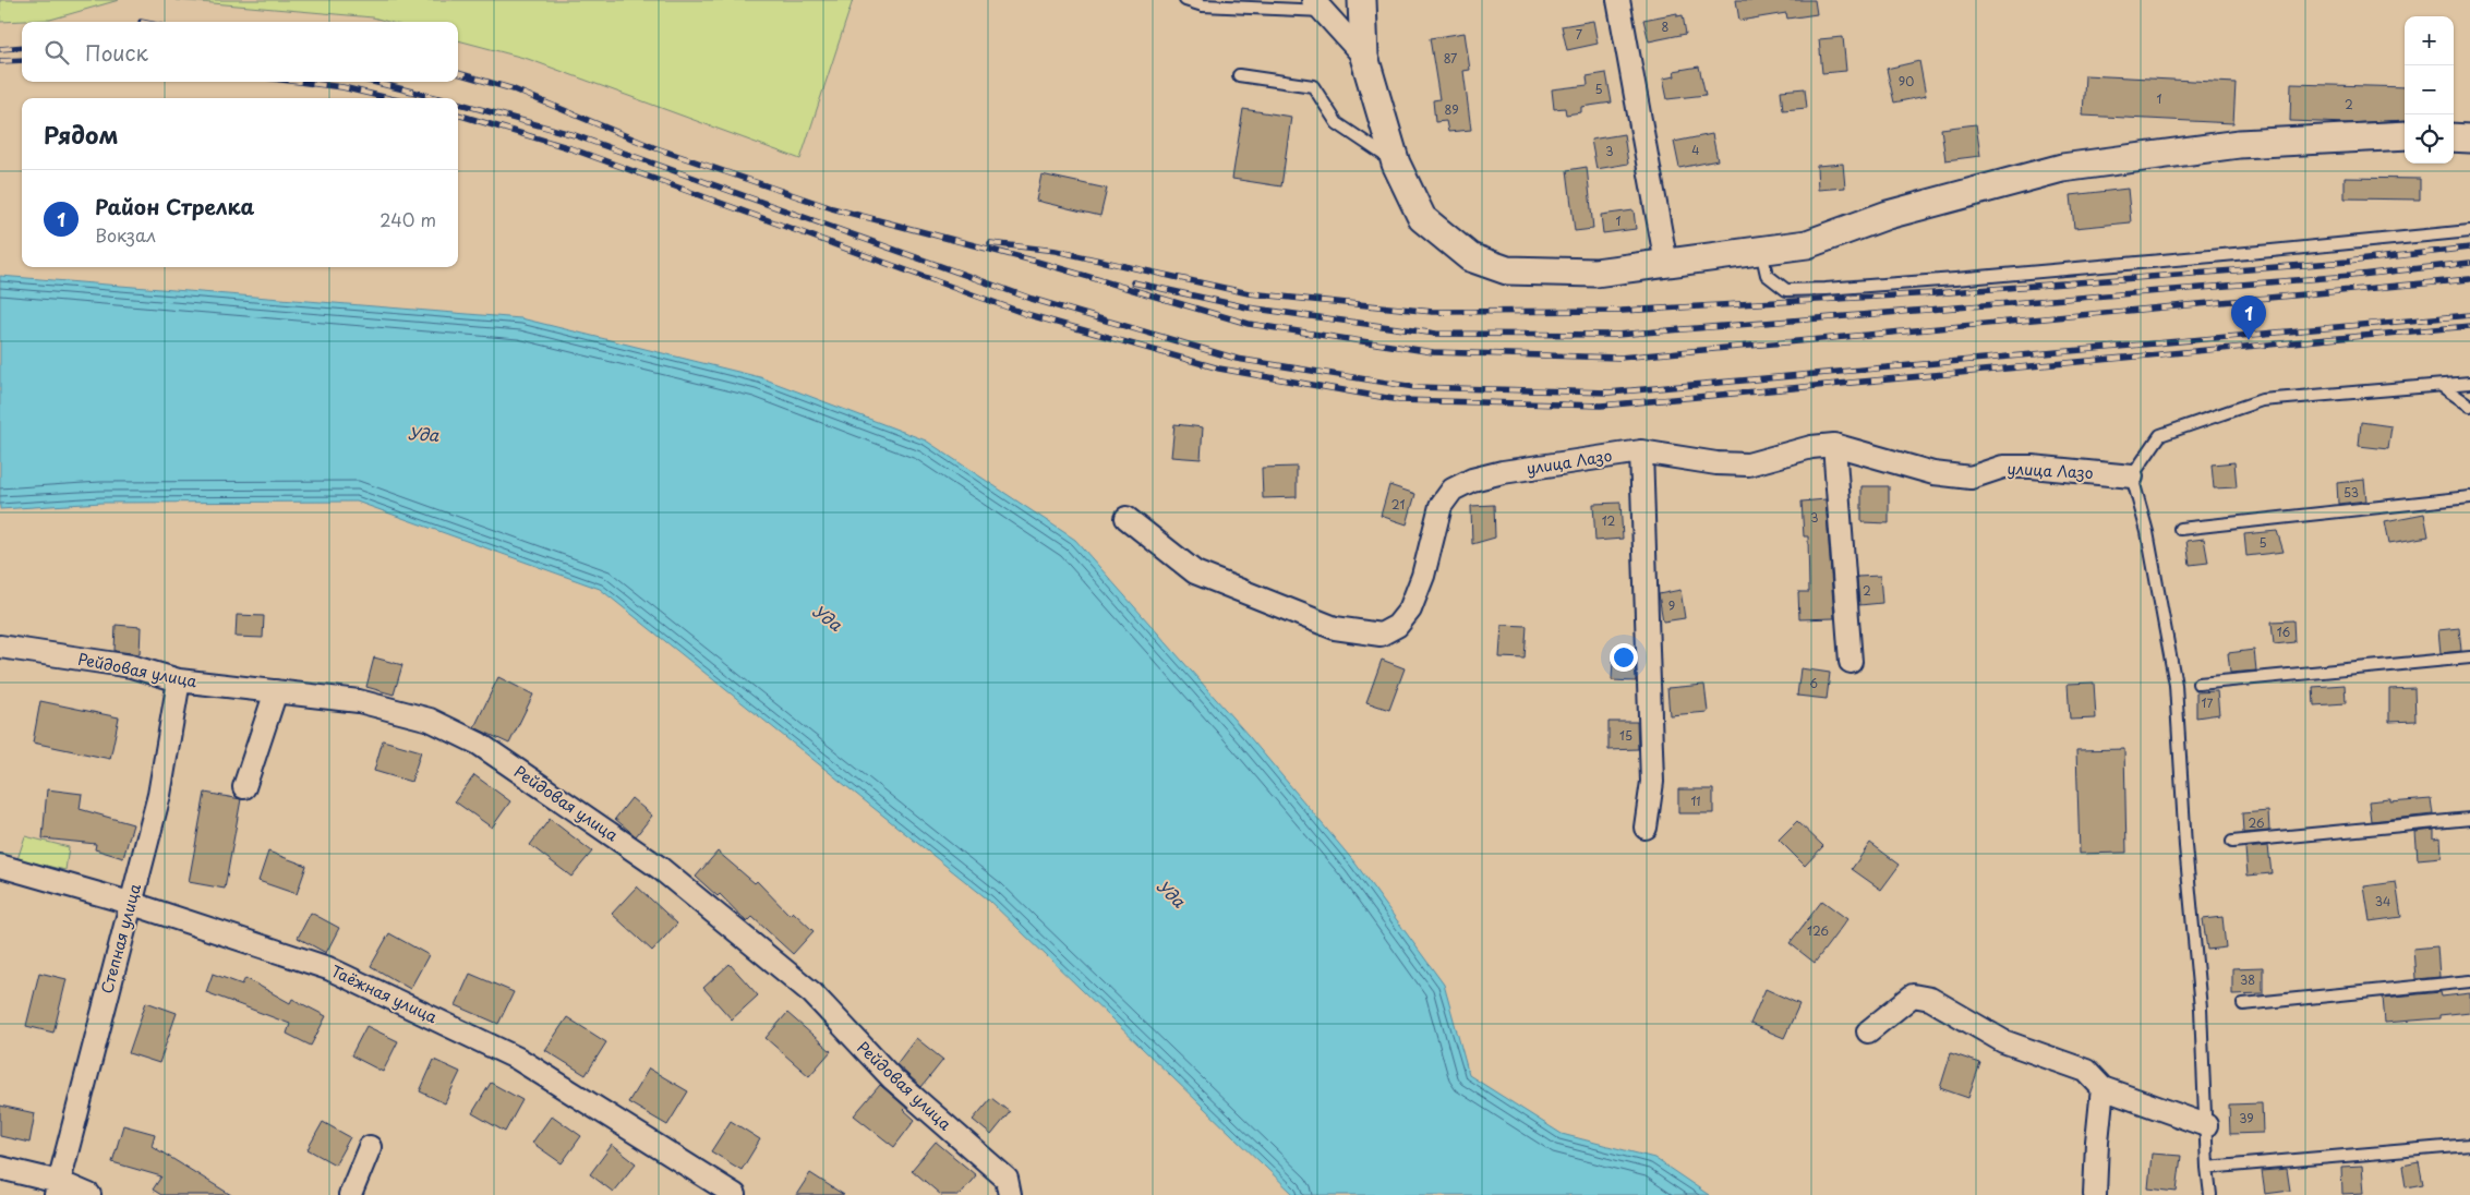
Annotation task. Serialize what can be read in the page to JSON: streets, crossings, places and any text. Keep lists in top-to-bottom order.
{
  "streets": {
    "street": [
      "улица Лазо",
      "Рейдовая улица",
      "Степная улица",
      "Таёжная улица"
    ]
  },
  "crossings": [
    ["Рейдовая улица", "Степная улица"],
    ["Степная улица", "Таёжная улица"]
  ],
  "water": ["Уда"],
  "house_numbers": [
    "8",
    "7",
    "87",
    "90",
    "5",
    "1",
    "2",
    "89",
    "4",
    "3",
    "1",
    "53",
    "21",
    "3",
    "12",
    "5",
    "2",
    "9",
    "16",
    "6",
    "17",
    "15",
    "11",
    "26",
    "34",
    "126",
    "38",
    "39"
  ],
  "page": {
    "map_buttons": ["+", "−"],
    "search": "Поиск",
    "heading": "Рядом",
    "list": [
      {
        "mark": "1",
        "name": "Район Стрелка",
        "note": "Вокзал",
        "value": "240 m"
      }
    ],
    "pins": "1"
  }
}
